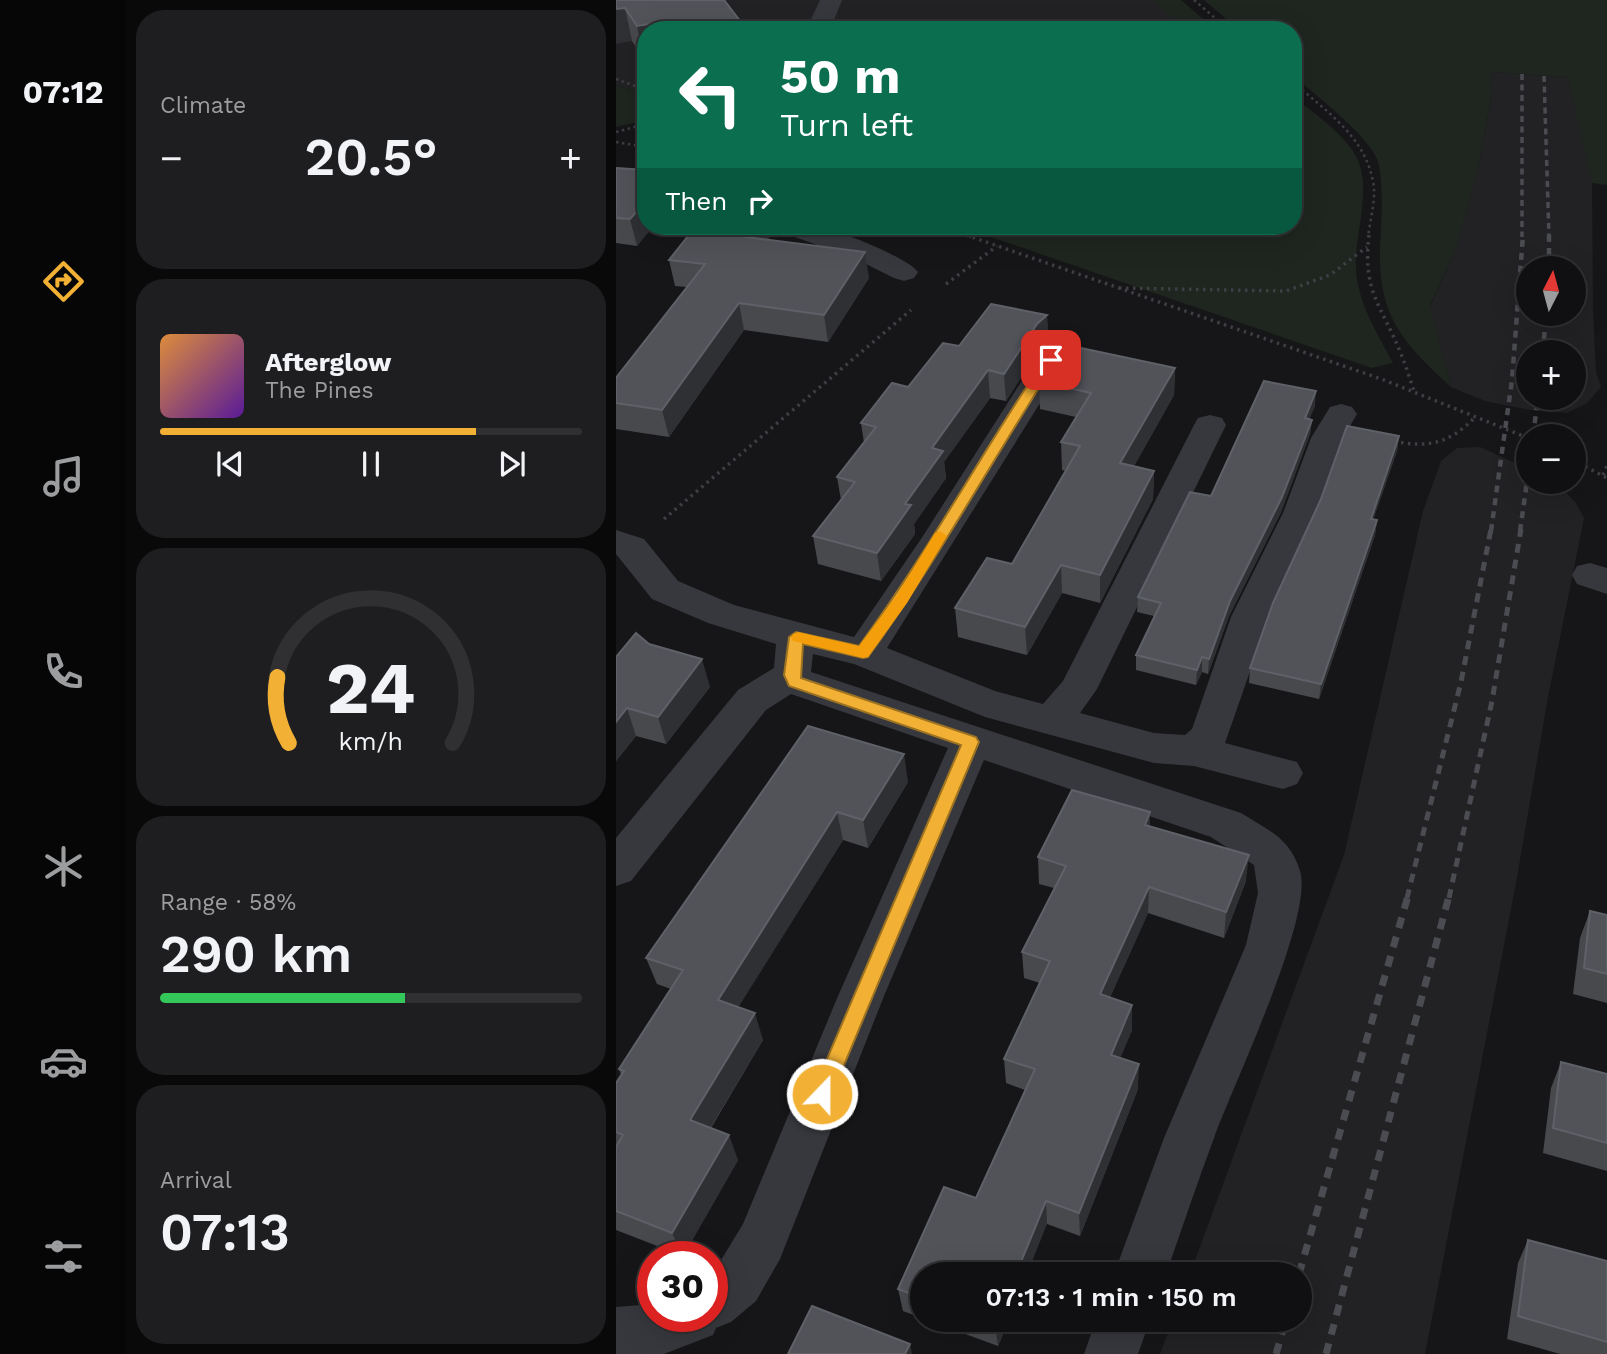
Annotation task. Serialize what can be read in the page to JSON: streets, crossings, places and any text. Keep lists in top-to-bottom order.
{
  "north": "top",
  "page": {
    "tabs": "07:12",
    "tile": [
      "Climate",
      ["Range · 58%", "290 km"],
      ["Arrival", "07:13"]
    ],
    "turn": ["50 m", "Turn left"],
    "heat": ["−", "20.5°", "+"],
    "then": "Then",
    "map_buttons": ["+", "−"],
    "song": ["Afterglow", "The Pines"],
    "limit": "30",
    "trip": "07:13 · 1 min · 150 m",
    "gauge": ["24", "km/h"]
  }
}
